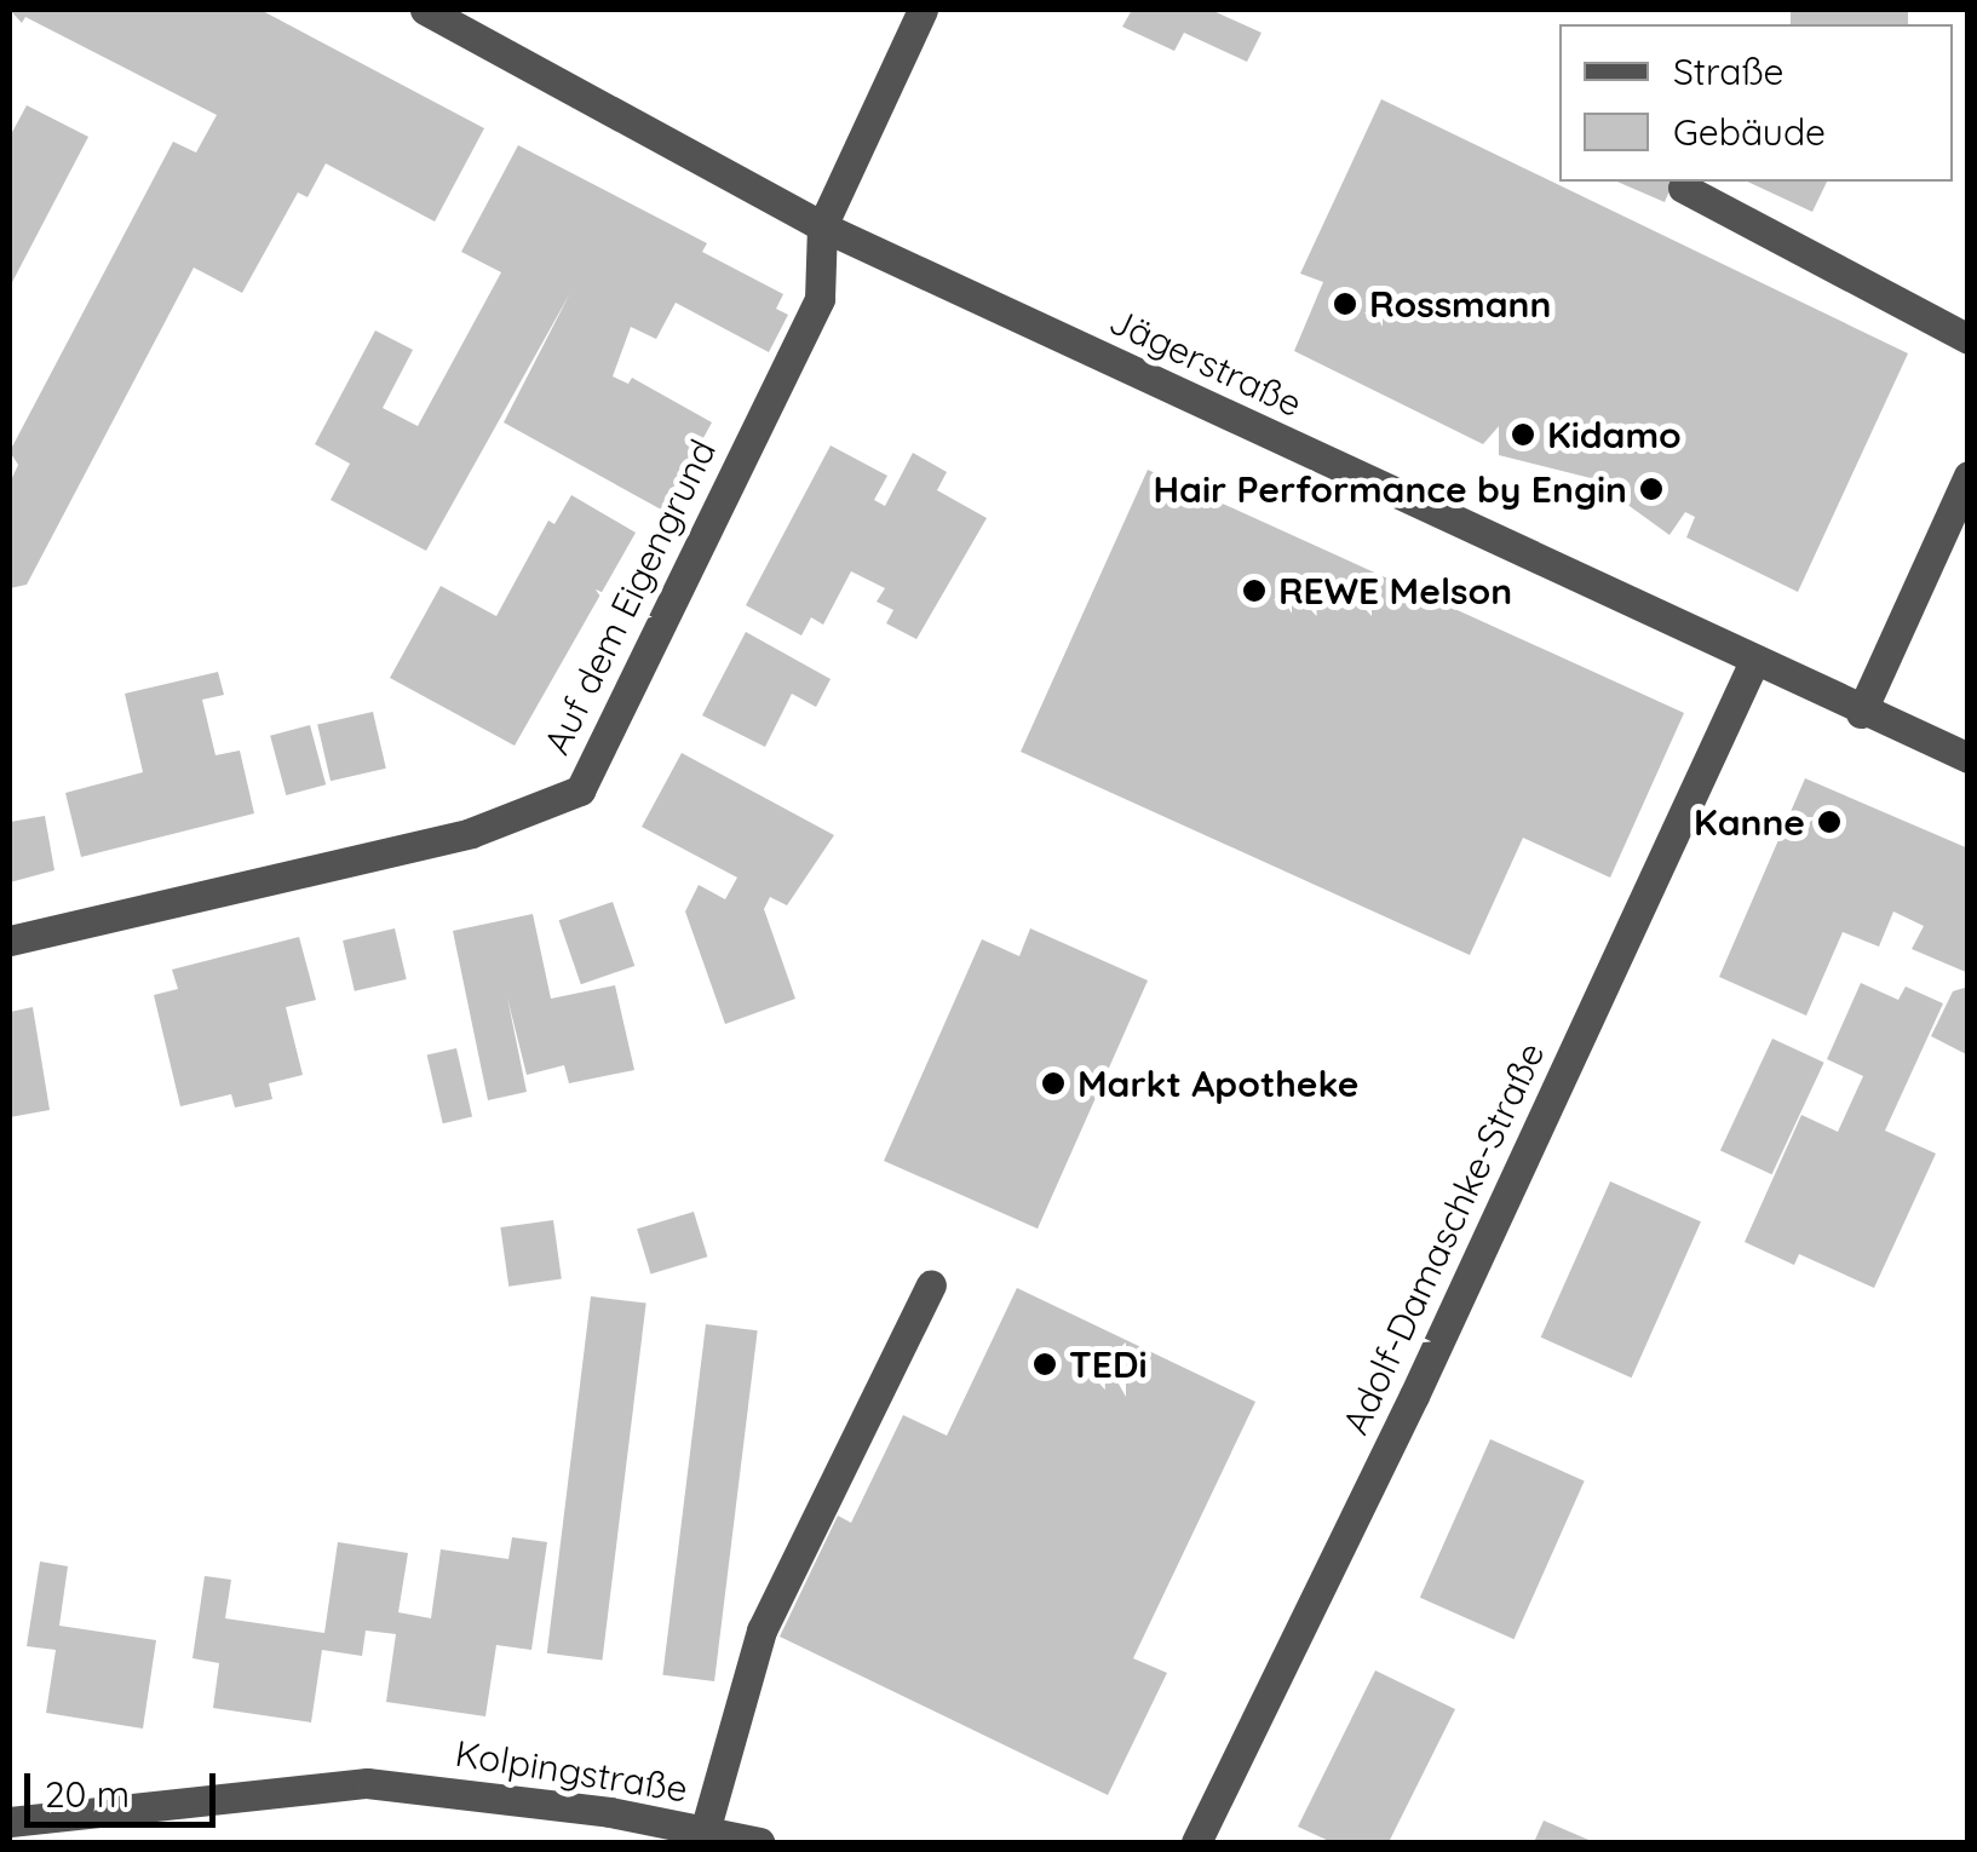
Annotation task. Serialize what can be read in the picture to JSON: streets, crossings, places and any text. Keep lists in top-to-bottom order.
{
  "streets": {
    "street": [
      "Jägerstraße",
      "Auf dem Eigengrund",
      "Adolf-Damaschke-Straße",
      "Kolpingstraße"
    ]
  },
  "crossings": [
    ["Jägerstraße", "Auf dem Eigengrund"],
    ["Jägerstraße", "Adolf-Damaschke-Straße"]
  ],
  "places": [
    "Rossmann",
    "Kidamo",
    "Hair Performance by Engin",
    "REWE Melson",
    "Kanne",
    "Markt Apotheke",
    "TEDi"
  ],
  "legend": ["Straße", "Gebäude"],
  "scale_bar": "20 m"
}
